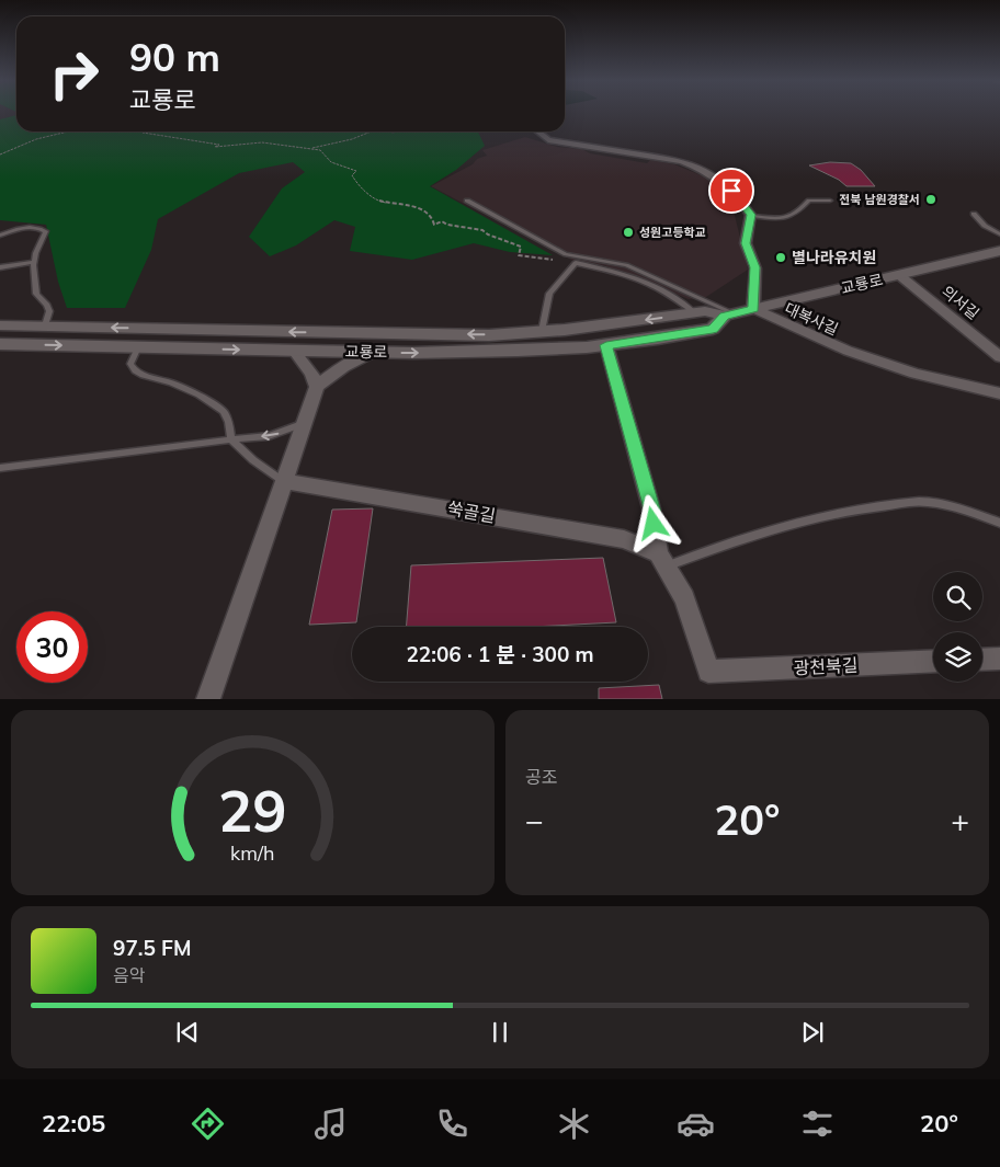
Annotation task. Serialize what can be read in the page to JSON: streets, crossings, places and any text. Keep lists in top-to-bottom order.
{
  "streets": {
    "street": [
      "교룡로",
      "의서길",
      "대복사길",
      "쑥골길",
      "광천북길"
    ]
  },
  "crossings": [
    ["교룡로", "의서길"],
    ["교룡로", "대복사길"],
    ["쑥골길", "광천북길"]
  ],
  "places": ["전북 남원경찰서", "성원고등학교", "별나라유치원"],
  "page": {
    "turn": ["90 m", "교룡로"],
    "limit": "30",
    "trip": "22:06 · 1 분 · 300 m",
    "tile": "공조",
    "heat": ["−", "20°", "+"],
    "song": ["97.5 FM", "음악"],
    "tabs": ["22:05", "20°"],
    "gauge": ["29", "km/h"]
  }
}
